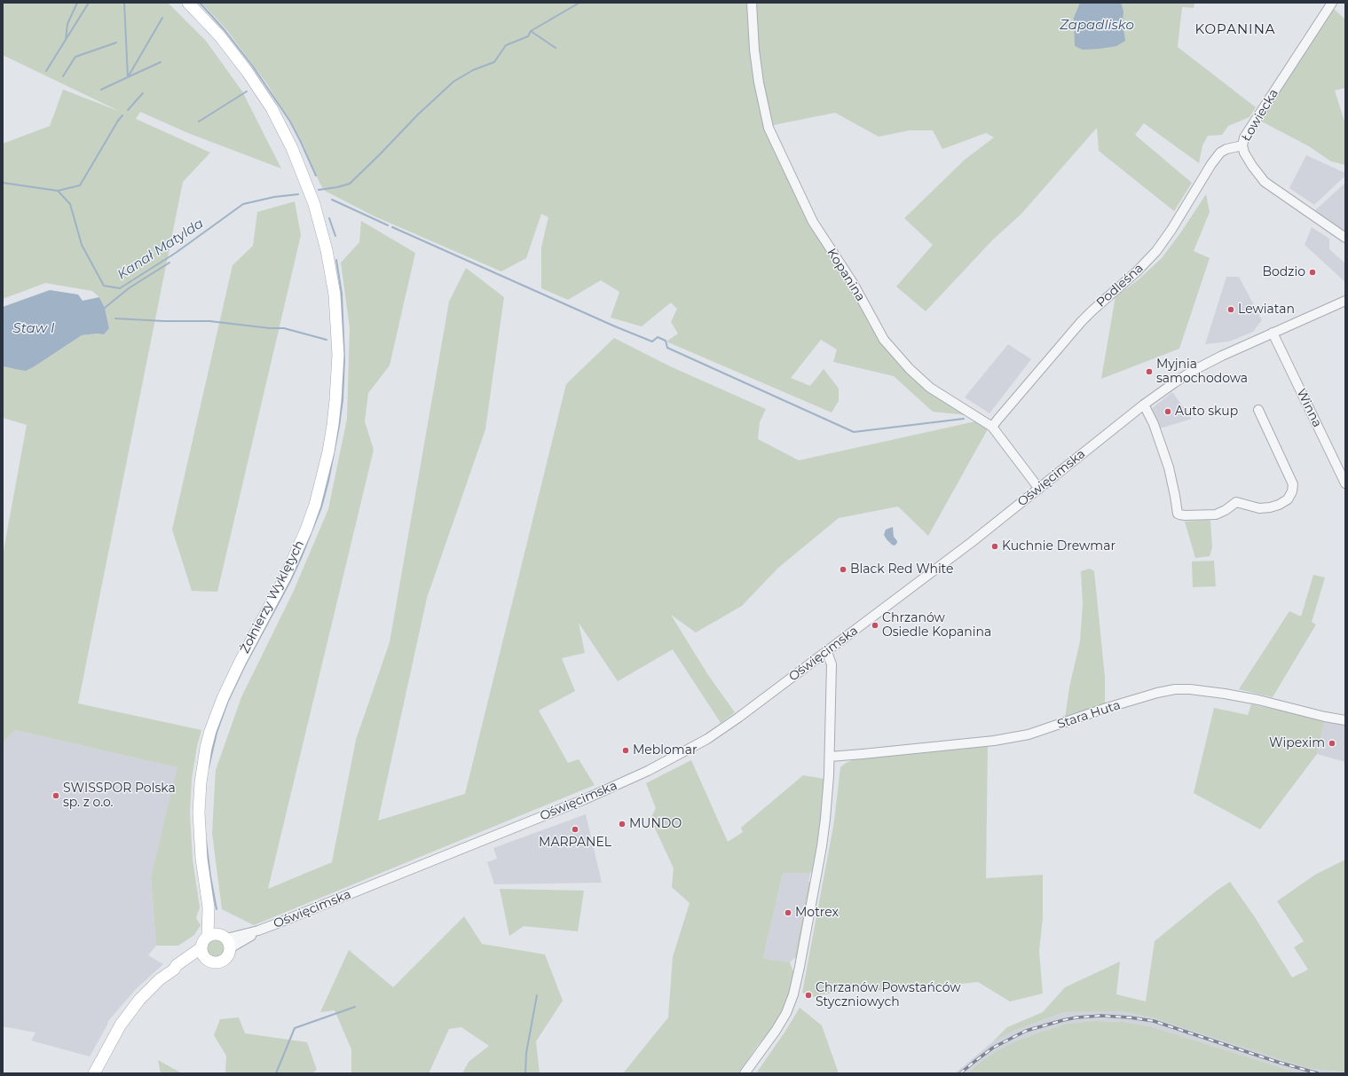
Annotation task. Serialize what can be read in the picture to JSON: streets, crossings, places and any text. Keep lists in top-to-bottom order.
{
  "streets": {
    "main road": ["Żołnierzy Wyklętych"],
    "street": [
      "Łowiecka",
      "Kopanina",
      "Podleśna",
      "Winna",
      "Oświęcimska",
      "Stara Huta"
    ]
  },
  "crossings": [
    ["Łowiecka", "Podleśna"],
    ["Kopanina", "Podleśna"],
    ["Kopanina", "Oświęcimska"],
    ["Winna", "Oświęcimska"],
    ["Oświęcimska", "Żołnierzy Wyklętych"]
  ],
  "districts": ["KOPANINA"],
  "water": ["Zapadlisko", "Kanał Matylda", "Staw I"],
  "places": [
    "Bodzio",
    "Lewiatan",
    "Myjnia samochodowa",
    "Auto skup",
    "Kuchnie Drewmar",
    "Black Red White",
    "Chrzanów Osiedle Kopanina",
    "Wipexim",
    "Meblomar",
    "SWISSPOR Polska sp. z o.o.",
    "MUNDO",
    "MARPANEL",
    "Motrex",
    "Chrzanów Powstańców Styczniowych"
  ]
}
